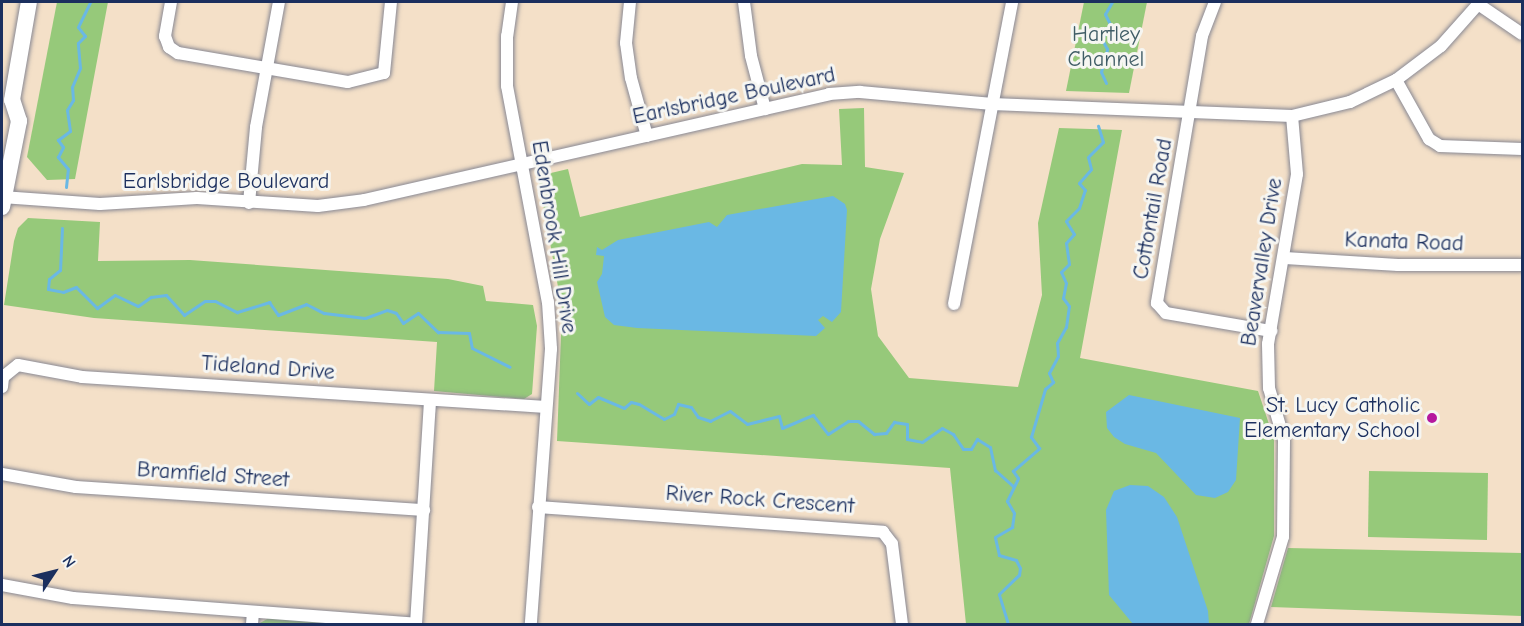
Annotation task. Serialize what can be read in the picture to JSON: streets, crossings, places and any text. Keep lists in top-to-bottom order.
{
  "streets": {
    "street": [
      "Earlsbridge Boulevard",
      "Cottontail Road",
      "Edenbrook Hill Drive",
      "Kanata Road",
      "Beavervalley Drive",
      "Tideland Drive",
      "Bramfield Street",
      "River Rock Crescent"
    ]
  },
  "crossings": [
    ["Earlsbridge Boulevard", "Cottontail Road"],
    ["Earlsbridge Boulevard", "Edenbrook Hill Drive"],
    ["Earlsbridge Boulevard", "Beavervalley Drive"],
    ["Cottontail Road", "Beavervalley Drive"],
    ["Edenbrook Hill Drive", "Tideland Drive"],
    ["Edenbrook Hill Drive", "River Rock Crescent"],
    ["Kanata Road", "Beavervalley Drive"]
  ],
  "parks": ["Hartley Channel"],
  "places": ["St. Lucy Catholic Elementary School"],
  "north": "top right"
}
